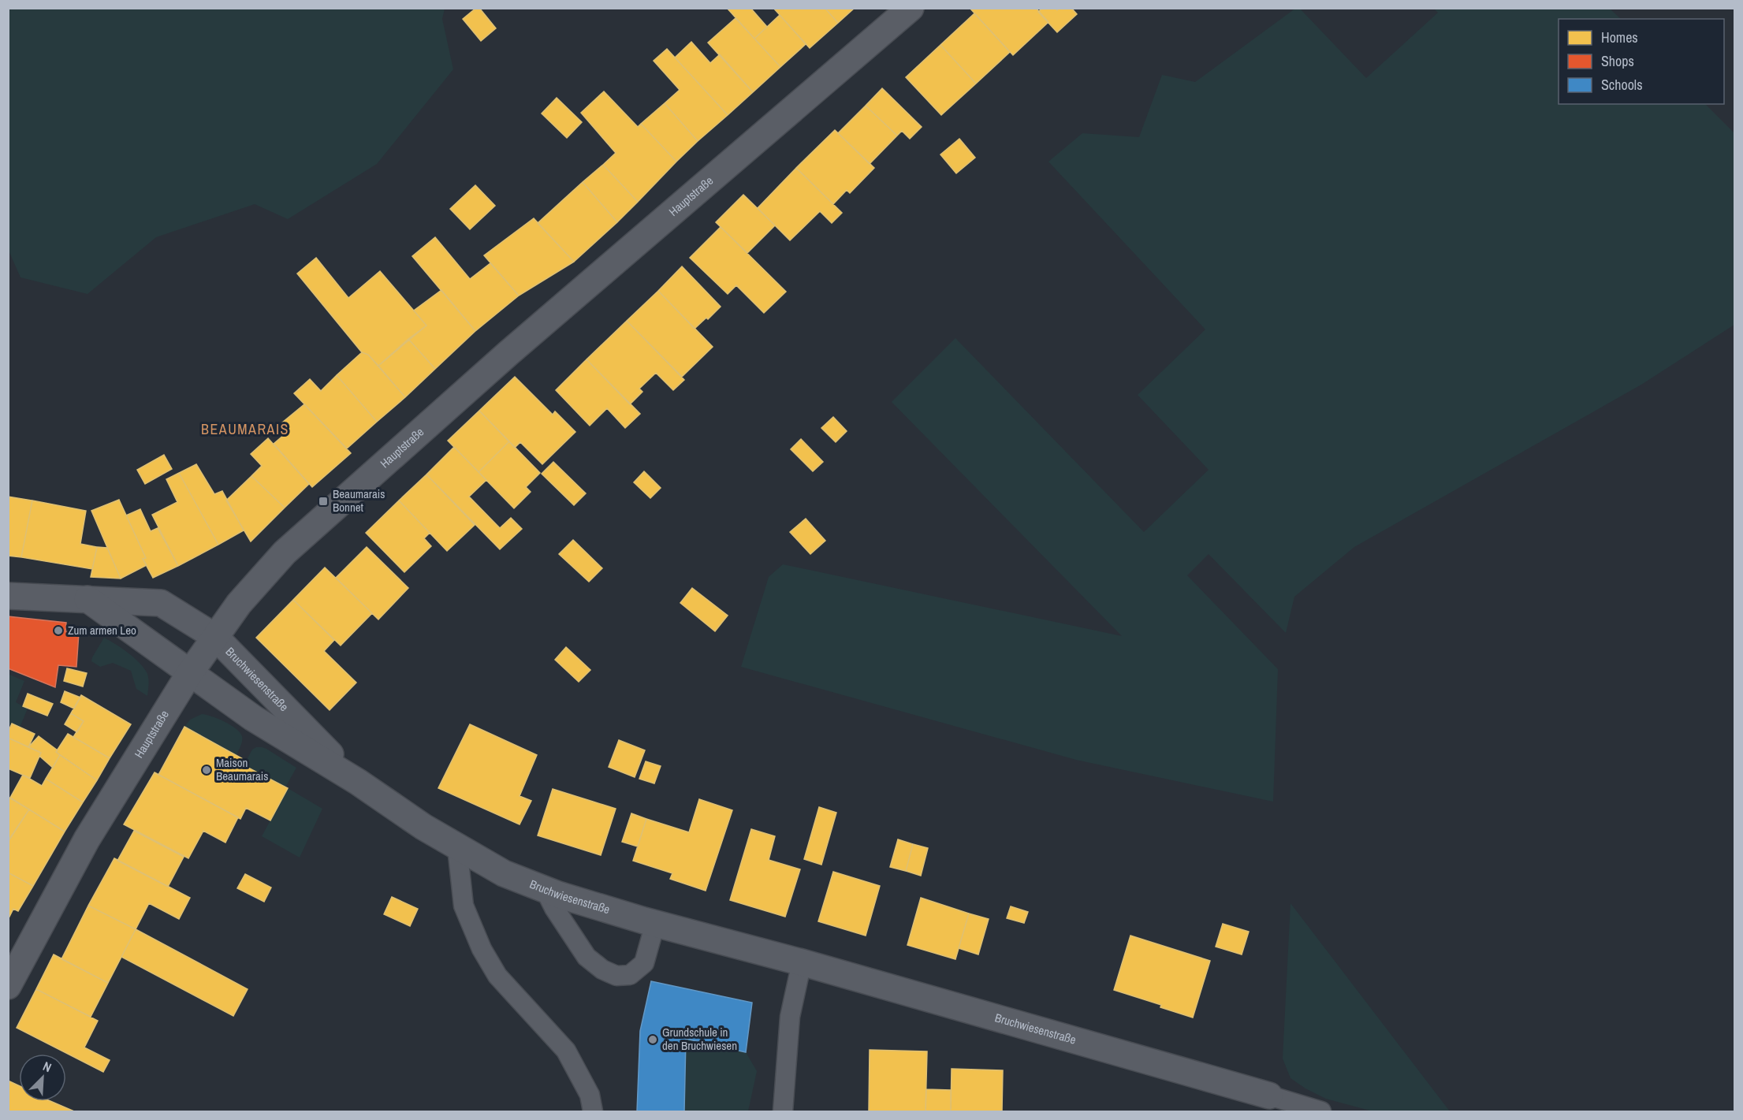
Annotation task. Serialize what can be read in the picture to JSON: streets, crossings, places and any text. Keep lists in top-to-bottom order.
{
  "streets": {
    "street": ["Hauptstraße", "Bruchwiesenstraße"]
  },
  "crossings": [
    ["Hauptstraße", "Bruchwiesenstraße"]
  ],
  "districts": ["BEAUMARAIS"],
  "places": {
    "transit": ["Beaumarais Bonnet"],
    "other": ["Zum armen Leo", "Maison Beaumarais", "Grundschule in den Bruchwiesen"]
  },
  "legend": ["Homes", "Shops", "Schools"],
  "north": "top right"
}
